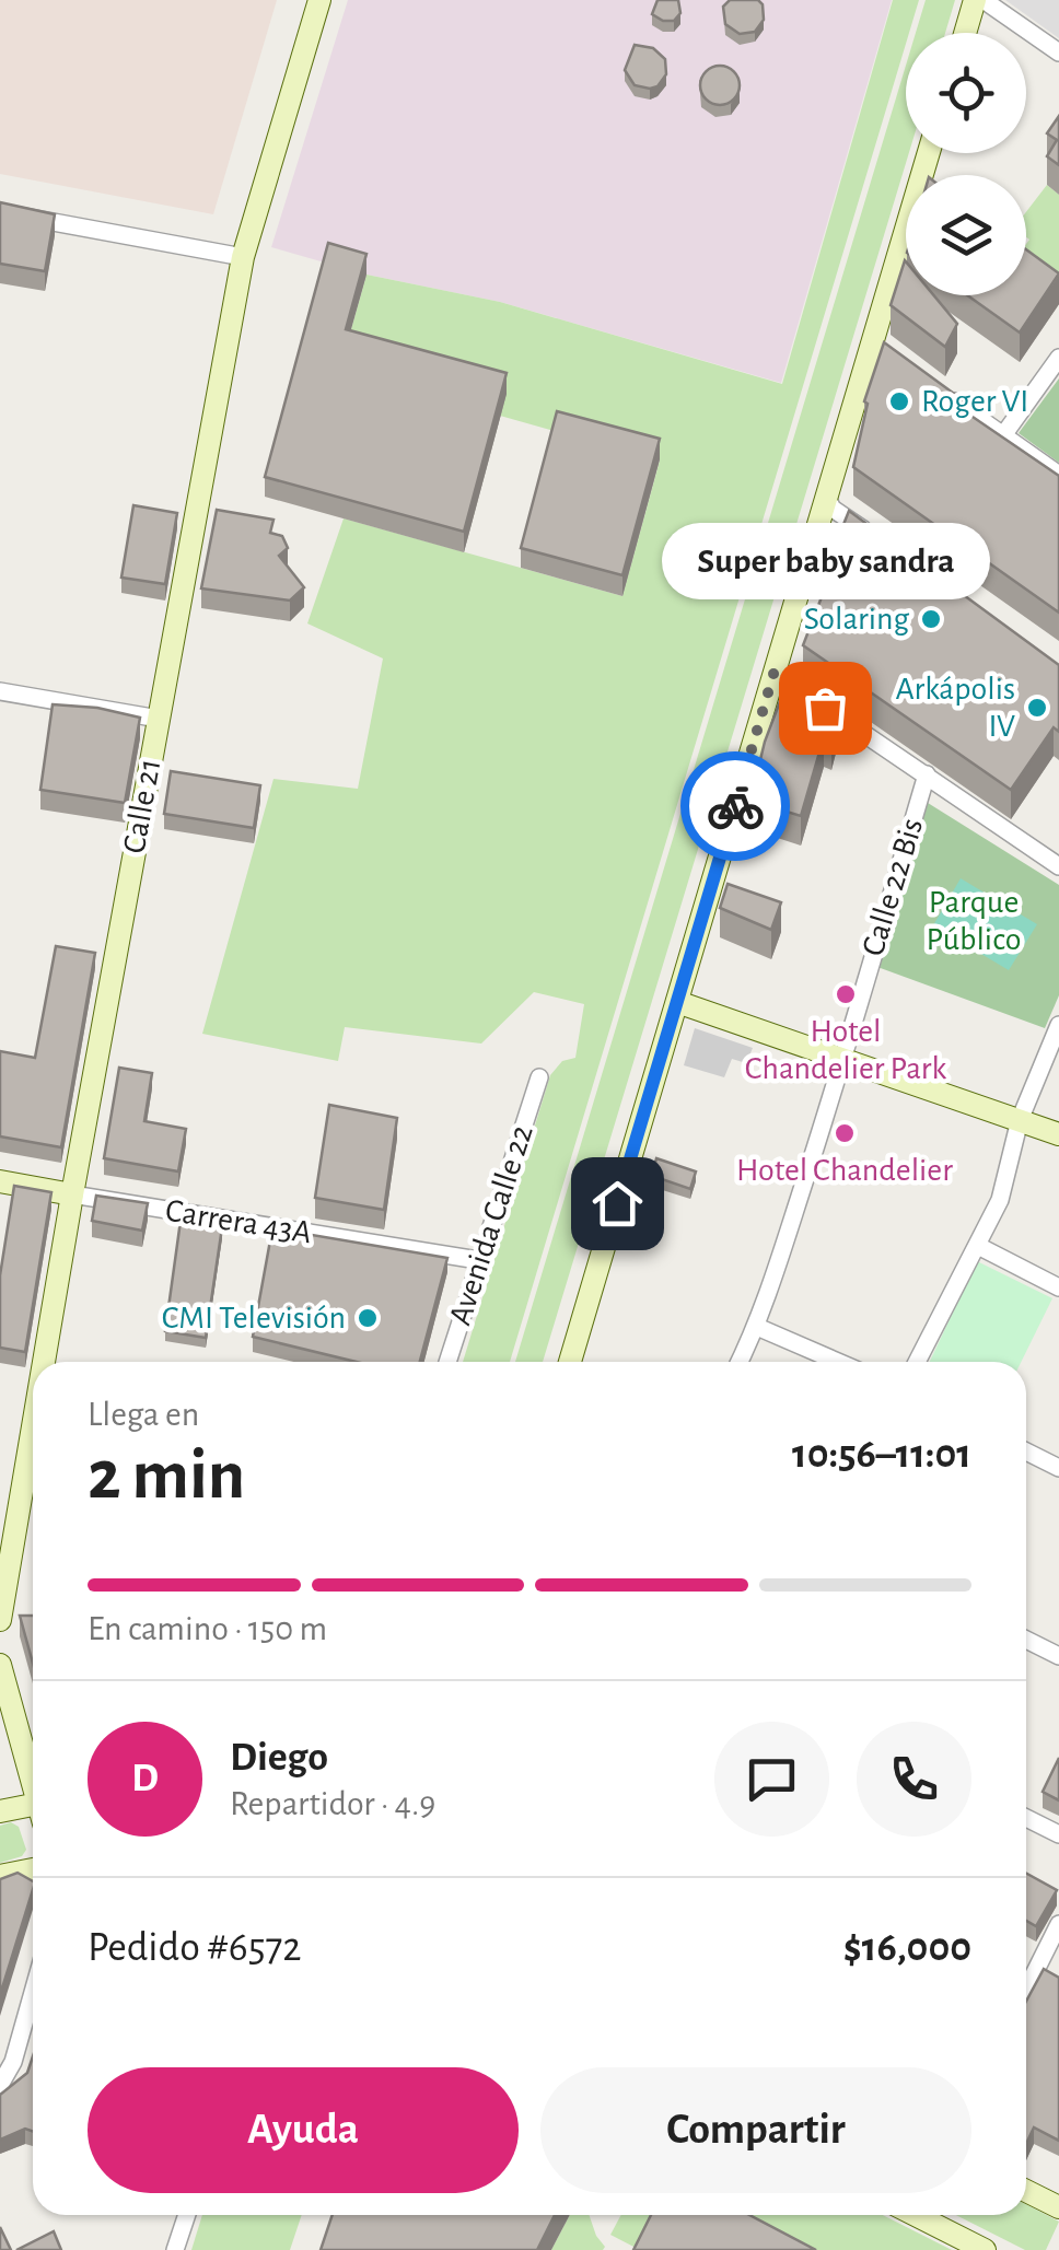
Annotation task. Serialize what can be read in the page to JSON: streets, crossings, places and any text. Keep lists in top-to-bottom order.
{
  "streets": {
    "street": [
      "Calle 21",
      "Calle 22 Bis",
      "Carrera 43A",
      "Avenida Calle 22"
    ]
  },
  "crossings": [
    ["Calle 21", "Carrera 43A"],
    ["Carrera 43A", "Avenida Calle 22"]
  ],
  "parks": ["Parque Público"],
  "places": [
    "Roger VI",
    "Solaring",
    "Super baby sandra",
    "Arkápolis IV",
    "Hotel Chandelier Park",
    "Hotel Chandelier",
    "CMI Televisión"
  ],
  "page": {
    "bubble": "Super baby sandra",
    "heading": ["2 min", "Llega en", "10:56–11:01"],
    "panel": [
      "Diego",
      "Repartidor · 4.9",
      "Pedido #6572",
      "$16,000"
    ],
    "bar": "En camino · 150 m",
    "round": "D",
    "buttons": ["Ayuda", "Compartir"]
  }
}
